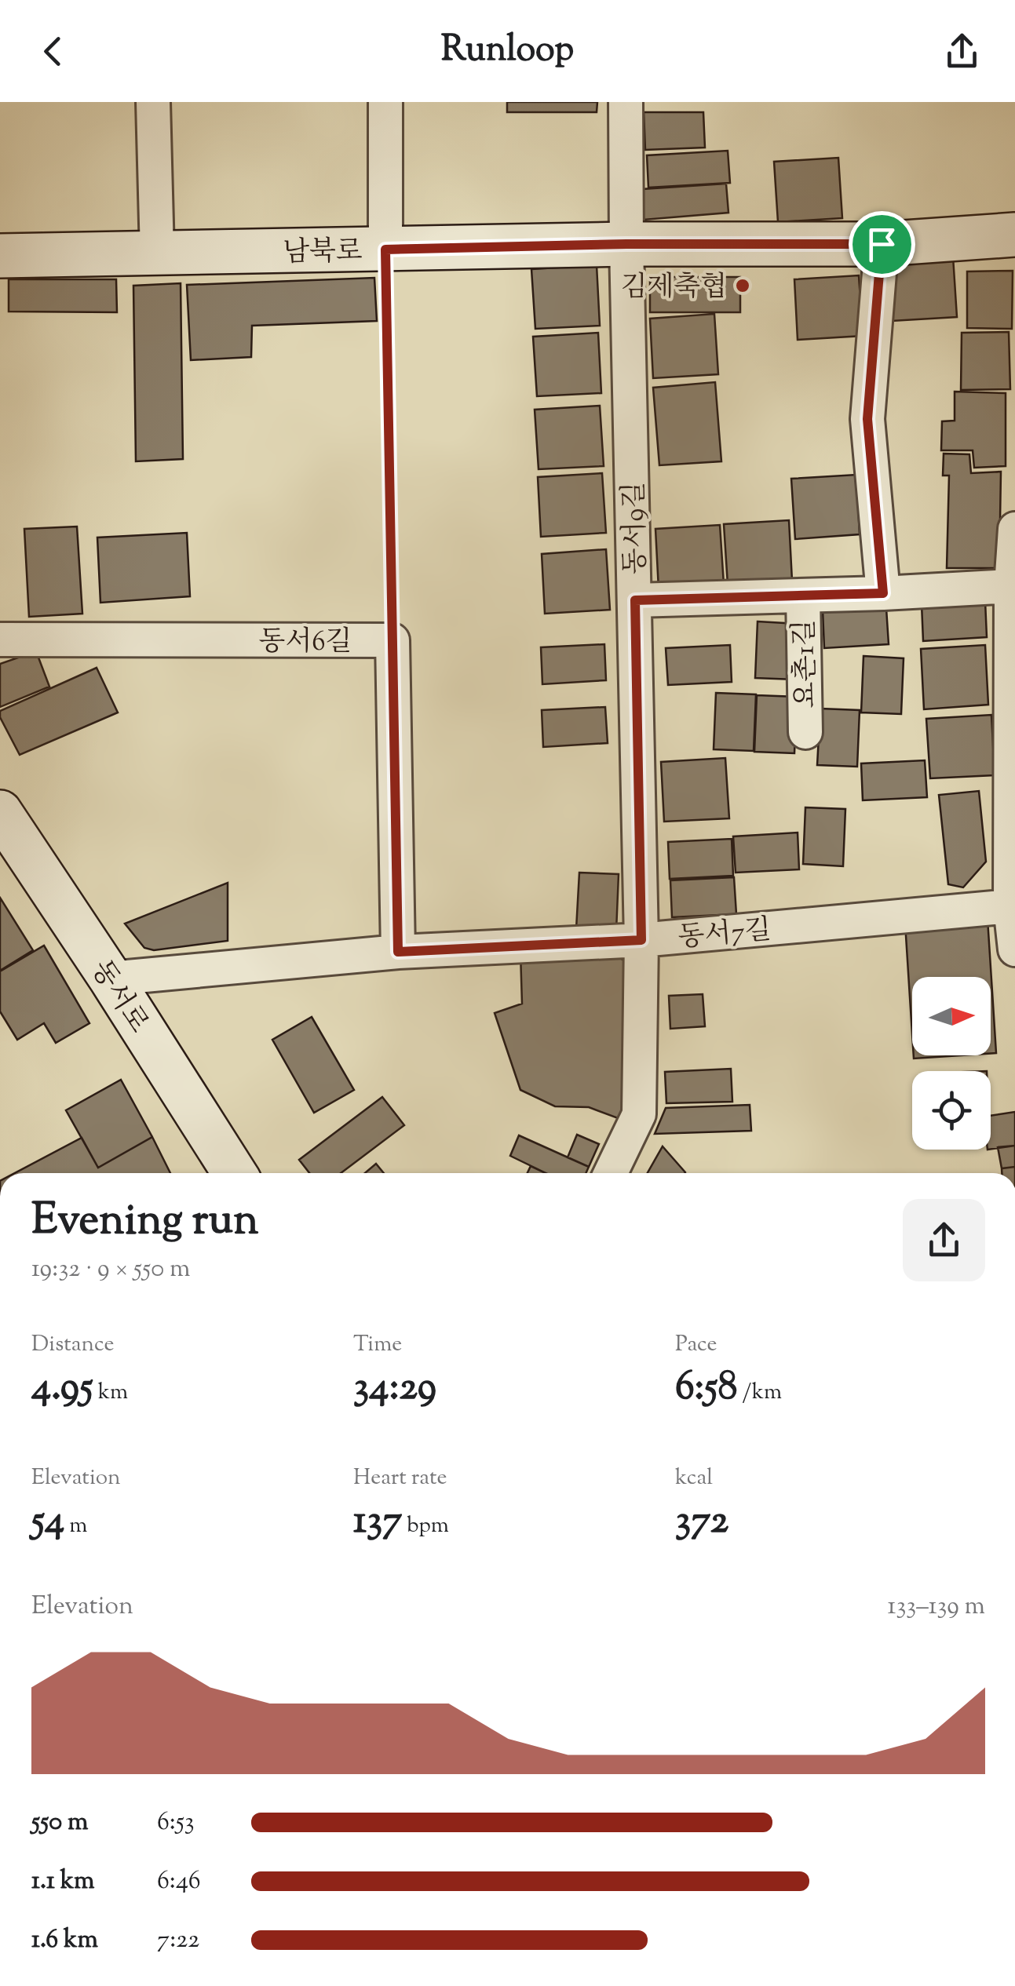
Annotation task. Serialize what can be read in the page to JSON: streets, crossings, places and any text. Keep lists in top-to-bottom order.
{
  "streets": {
    "main road": ["남북로", "동서로"],
    "street": [
      "동서9길",
      "동서6길",
      "요촌1길",
      "동서7길"
    ]
  },
  "crossings": [
    ["남북로", "동서9길"],
    ["동서9길", "요촌1길"],
    ["동서9길", "동서7길"],
    ["동서6길", "동서7길"],
    ["동서7길", "동서로"]
  ],
  "places": ["김제축협"],
  "north": "right",
  "page": {
    "header": "Runloop",
    "heading": ["Evening run", "19:32 · 9 × 550 m"],
    "stats": [
      ["Distance", "4.95 km"],
      ["Time", "34:29"],
      ["Pace", "6:58 /km"],
      ["Elevation", "54 m"],
      ["Heart rate", "137 bpm"],
      ["kcal", "372"]
    ],
    "chart": ["Elevation", "133–139 m"],
    "list": [
      {
        "name": "550 m",
        "note": "6:53"
      },
      {
        "name": "1.1 km",
        "note": "6:46"
      },
      {
        "name": "1.6 km",
        "note": "7:22"
      }
    ]
  }
}
